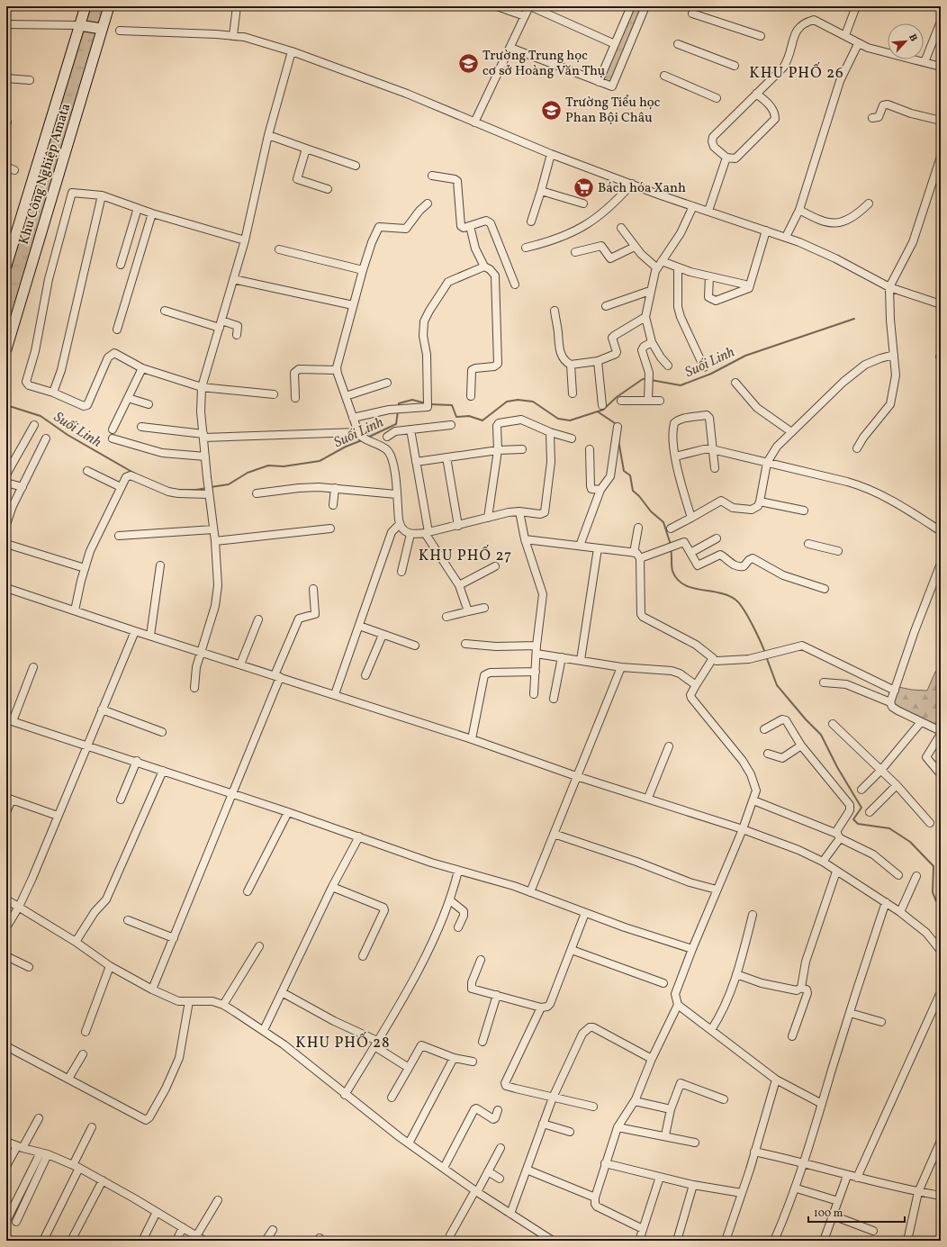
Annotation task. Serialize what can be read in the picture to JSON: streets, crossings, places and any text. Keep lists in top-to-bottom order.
{
  "streets": {
    "street": ["Khu Công Nghiệp Amata"]
  },
  "districts": ["KHU PHỐ 26", "KHU PHỐ 27", "KHU PHỐ 28"],
  "water": ["Suối Linh"],
  "places": {
    "school or university": ["Trường Trung học cơ sở Hoàng Văn Thụ", "Trường Tiểu học Phan Bội Châu"],
    "supermarket": ["Bách hóa Xanh"]
  },
  "scale_bar": "100 m",
  "north": "top right"
}
